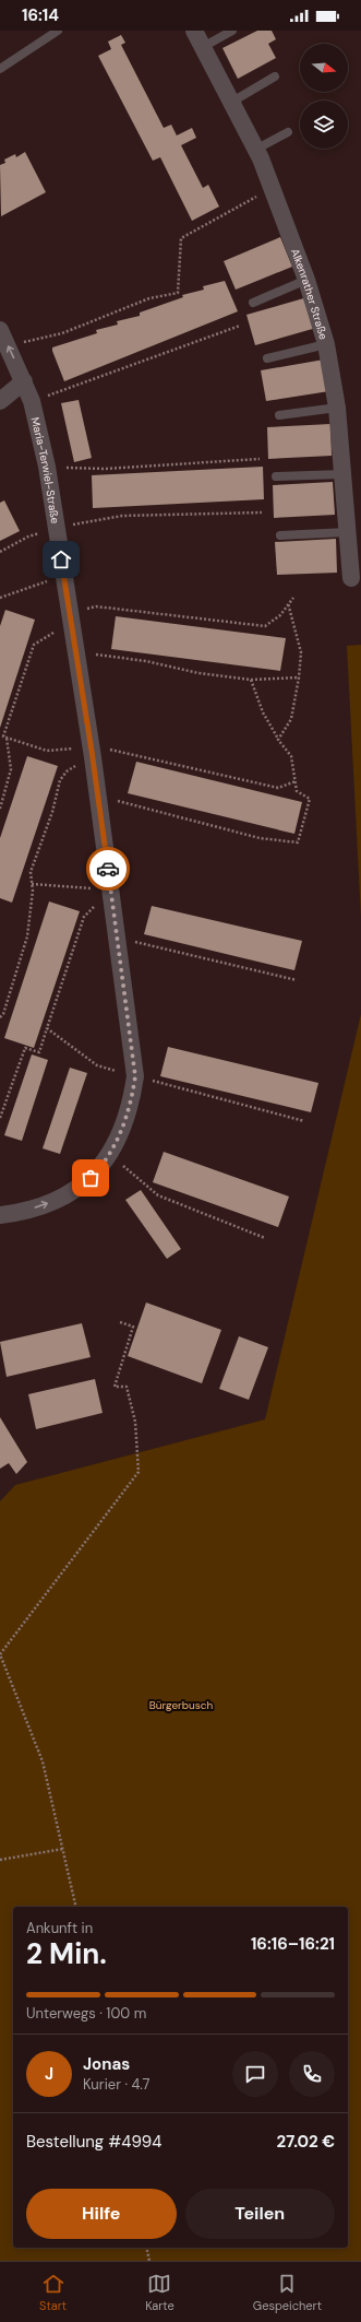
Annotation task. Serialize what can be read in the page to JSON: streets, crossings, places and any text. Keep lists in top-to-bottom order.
{
  "streets": {
    "street": ["Alkenrather Straße", "Maria-Terwiel-Straße"]
  },
  "parks": ["Bürgerbusch"],
  "north": "right",
  "page": {
    "status": "16:14",
    "heading": ["2 Min.", "Ankunft in", "16:16–16:21"],
    "panel": [
      "Jonas",
      "Kurier · 4.7",
      "Bestellung #4994",
      "27.02 €"
    ],
    "bar": "Unterwegs · 100 m",
    "round": "J",
    "buttons": ["Hilfe", "Teilen"],
    "tabs": ["Start", "Karte", "Gespeichert"]
  }
}
